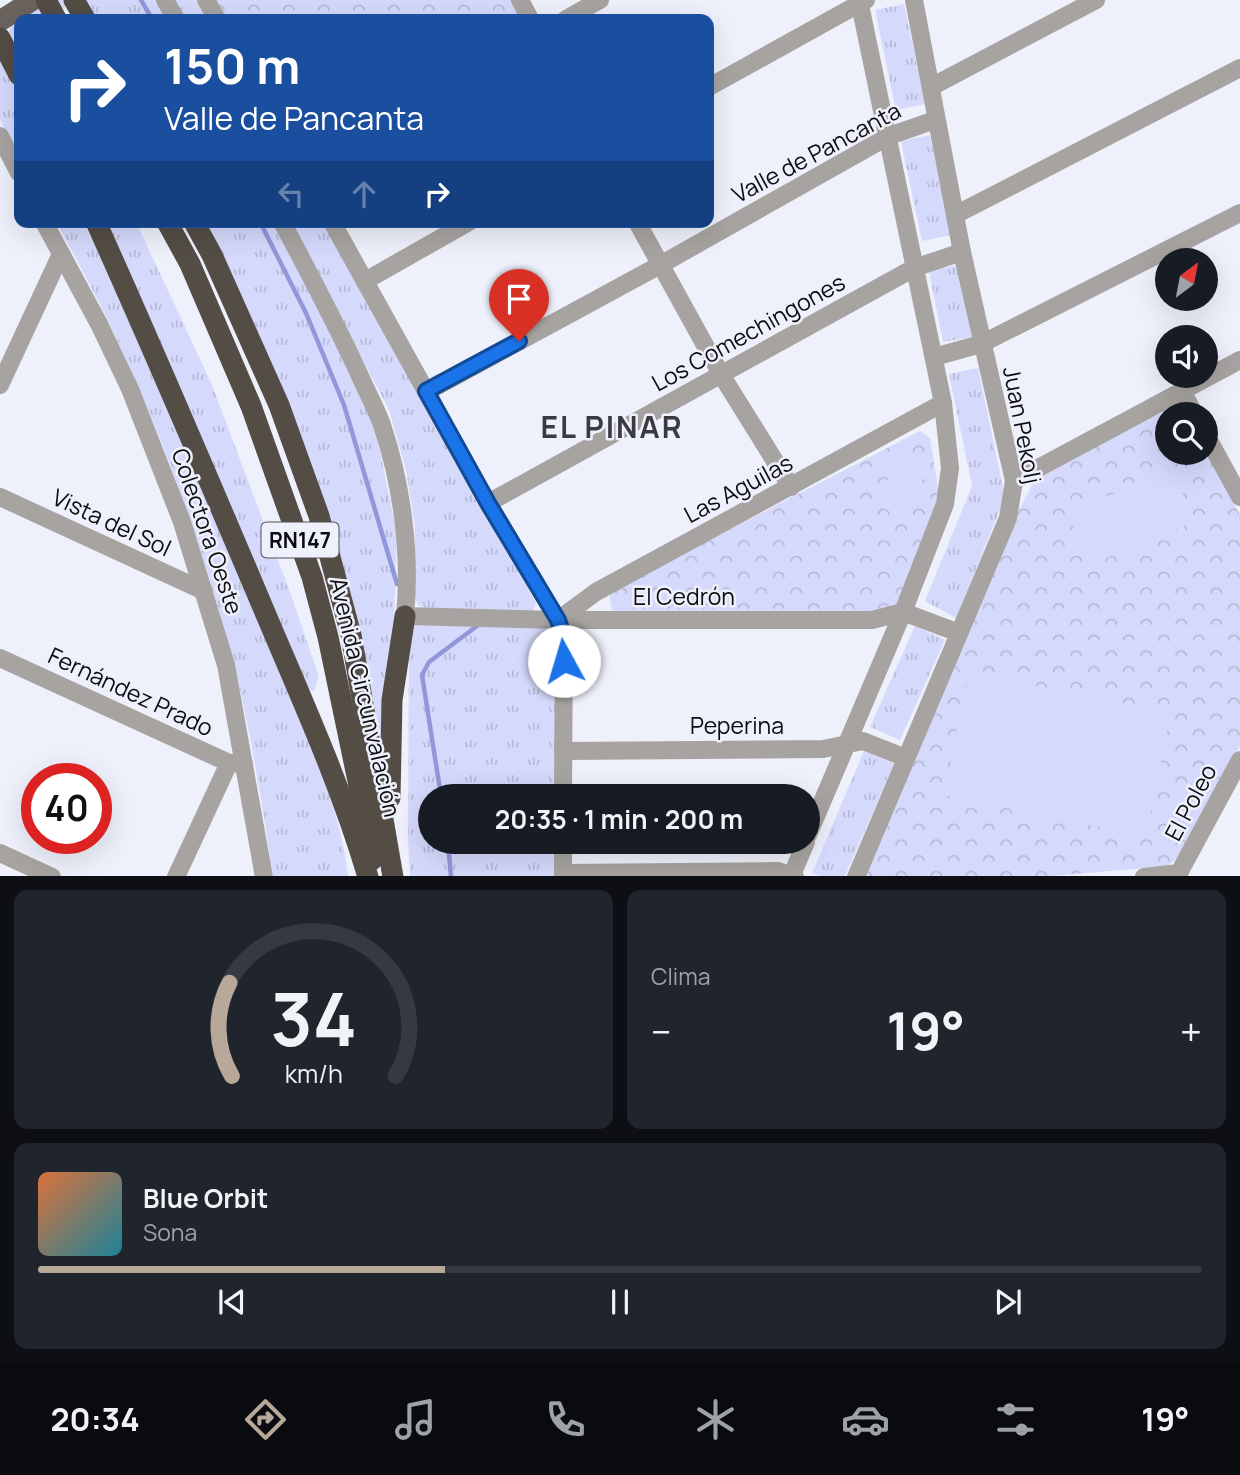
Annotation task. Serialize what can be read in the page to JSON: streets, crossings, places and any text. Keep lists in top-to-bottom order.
{
  "streets": {
    "highway": ["RN147", "Avenida Circunvalación"],
    "street": [
      "Valle de Pancanta",
      "Los Comechingones",
      "Juan Pekolj",
      "Las Aguilas",
      "Vista del Sol",
      "Colectora Oeste",
      "El Cedrón",
      "Fernández Prado",
      "Peperina",
      "El Poleo"
    ]
  },
  "crossings": [
    ["Valle de Pancanta", "Juan Pekolj"],
    ["Los Comechingones", "Juan Pekolj"],
    ["Juan Pekolj", "Peperina"],
    ["Las Aguilas", "El Cedrón"],
    ["Vista del Sol", "Colectora Oeste"],
    ["Colectora Oeste", "Fernández Prado"]
  ],
  "districts": ["EL PINAR"],
  "north": "top right",
  "page": {
    "turn": ["150 m", "Valle de Pancanta"],
    "limit": "40",
    "trip": "20:35 · 1 min · 200 m",
    "tile": "Clima",
    "heat": ["−", "19°", "+"],
    "song": ["Blue Orbit", "Sona"],
    "tabs": ["20:34", "19°"],
    "gauge": ["34", "km/h"]
  }
}
